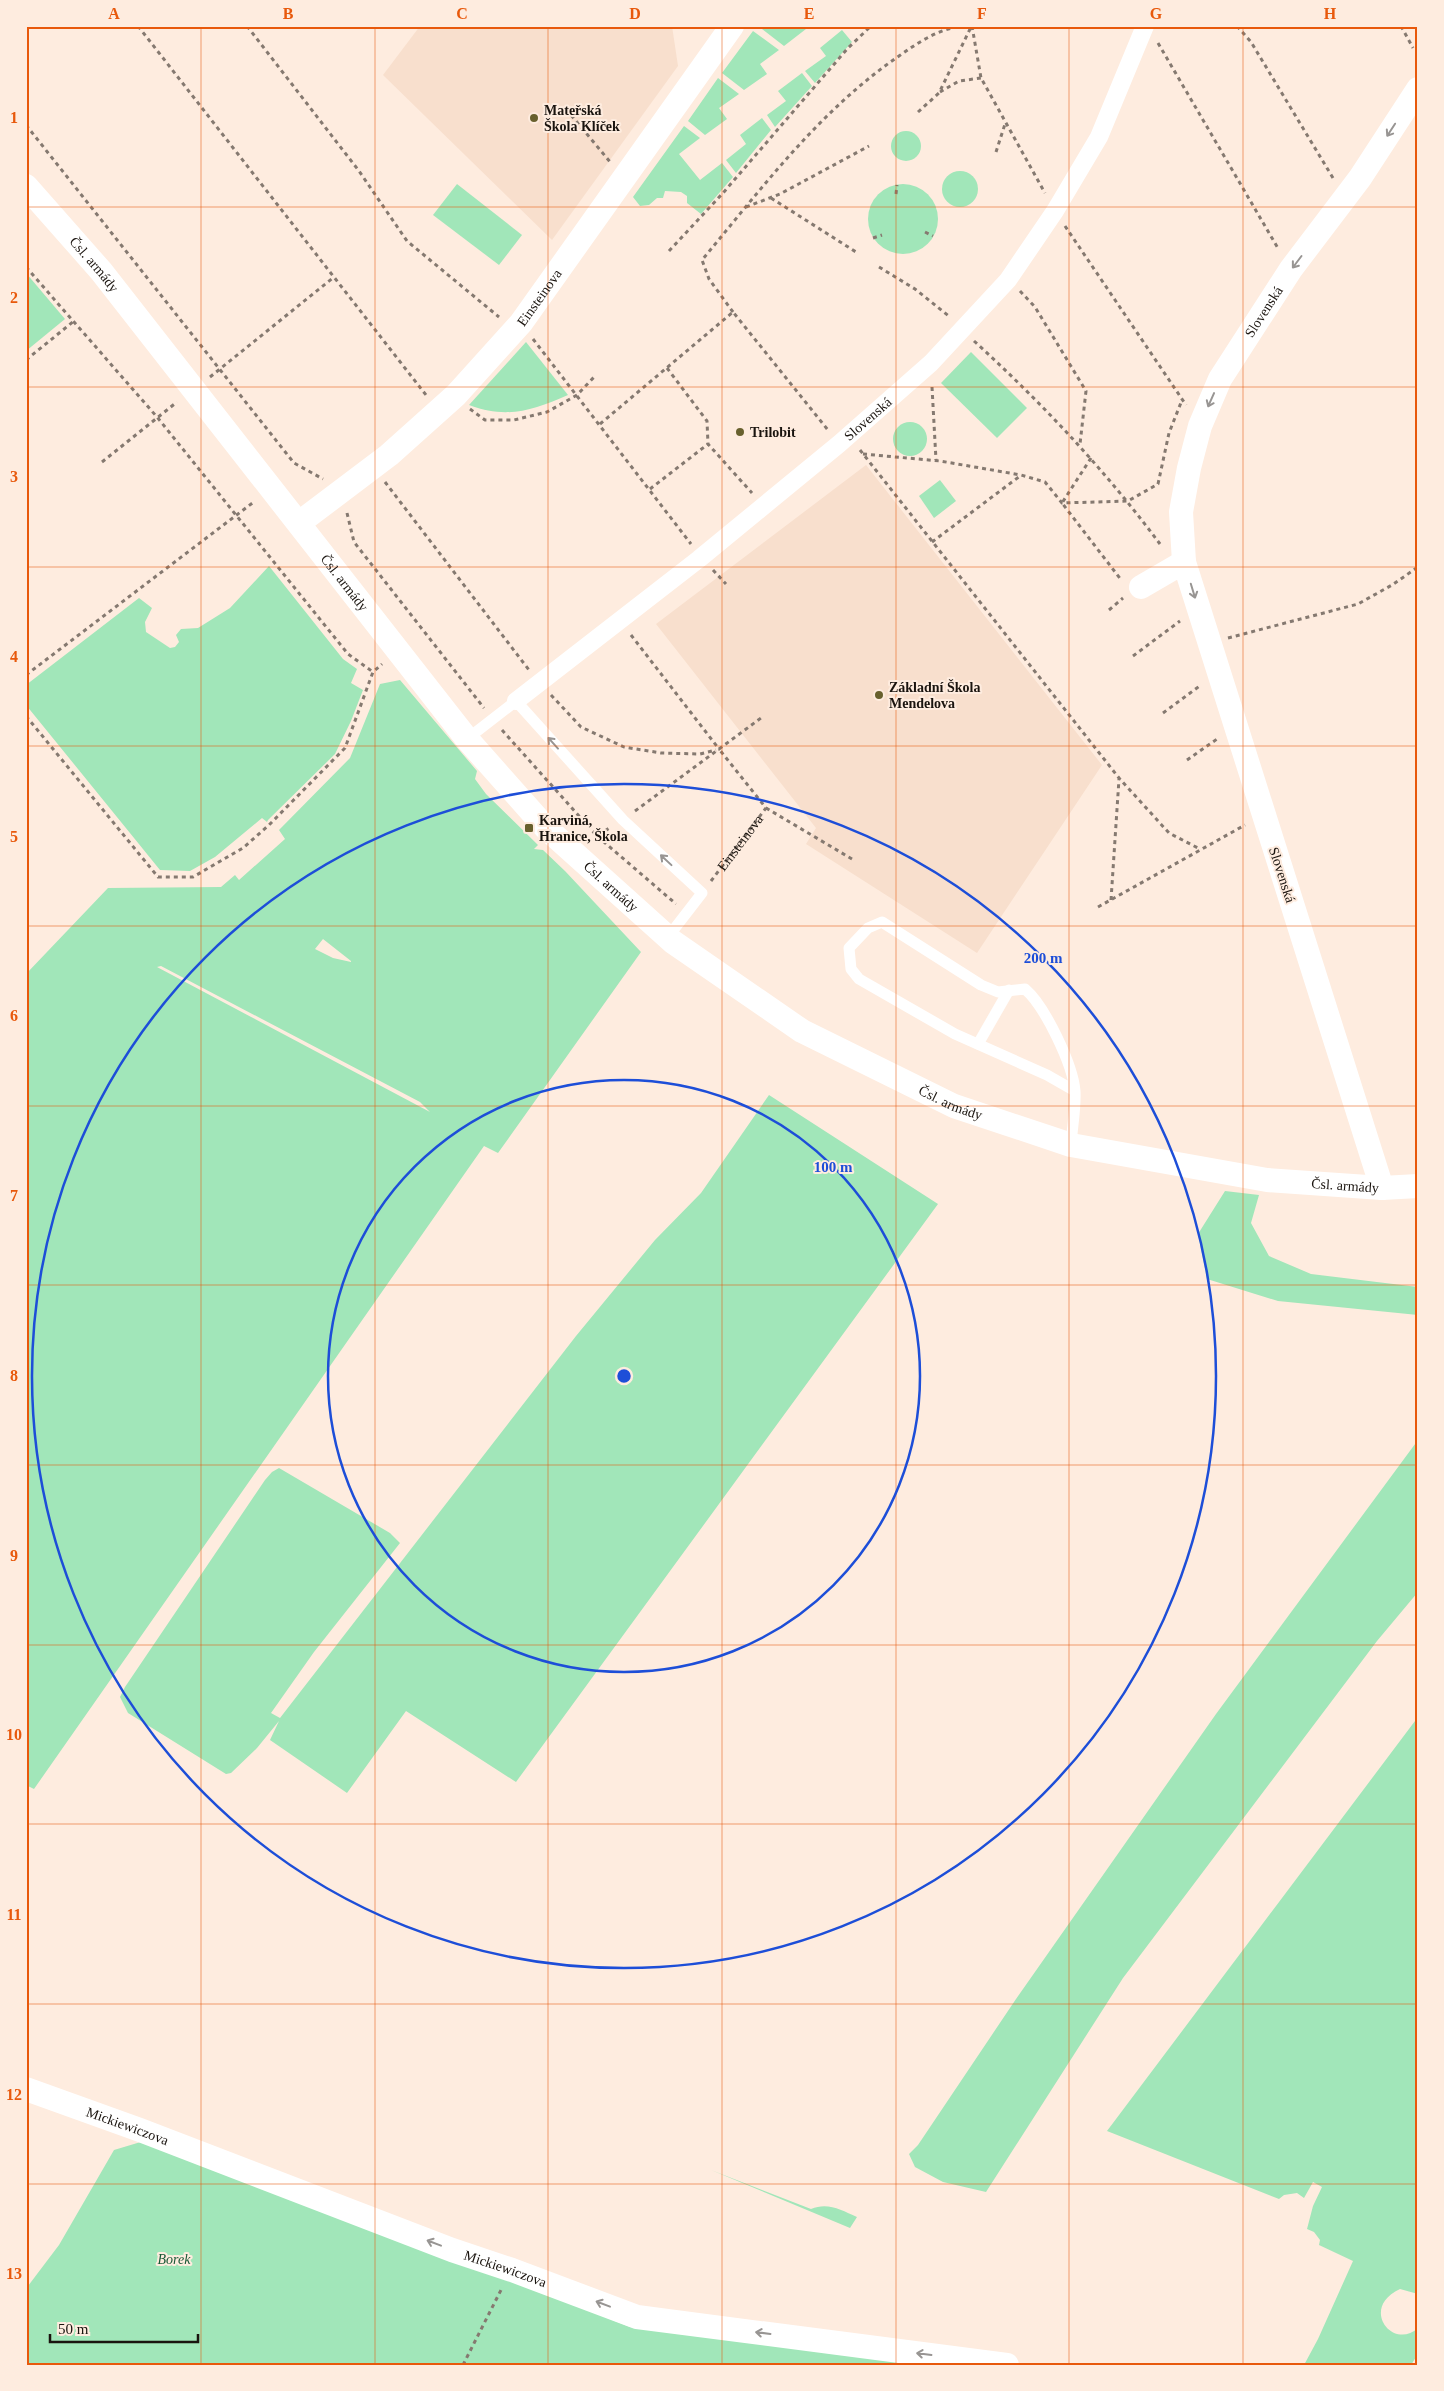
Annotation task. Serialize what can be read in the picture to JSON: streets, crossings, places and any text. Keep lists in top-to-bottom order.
{
  "streets": {
    "street": [
      "Čsl. armády",
      "Einsteinova",
      "Slovenská",
      "Mickiewiczova"
    ]
  },
  "crossings": [
    ["Čsl. armády", "Einsteinova"],
    ["Čsl. armády", "Slovenská"]
  ],
  "one_way": ["Mickiewiczova"],
  "parks": ["Borek"],
  "places": {
    "other": ["Mateřská Škola Klíček", "Trilobit", "Základní Škola Mendelova"],
    "transit": ["Karviná, Hranice, Škola"]
  },
  "scale_bar": "50 m",
  "grid": {
    "columns": [
      "A",
      "B",
      "C",
      "D",
      "E",
      "F",
      "G",
      "H"
    ],
    "rows": [
      "1",
      "2",
      "3",
      "4",
      "5",
      "6",
      "7",
      "8",
      "9",
      "10",
      "11",
      "12",
      "13"
    ]
  },
  "rings": ["200 m", "100 m"]
}
